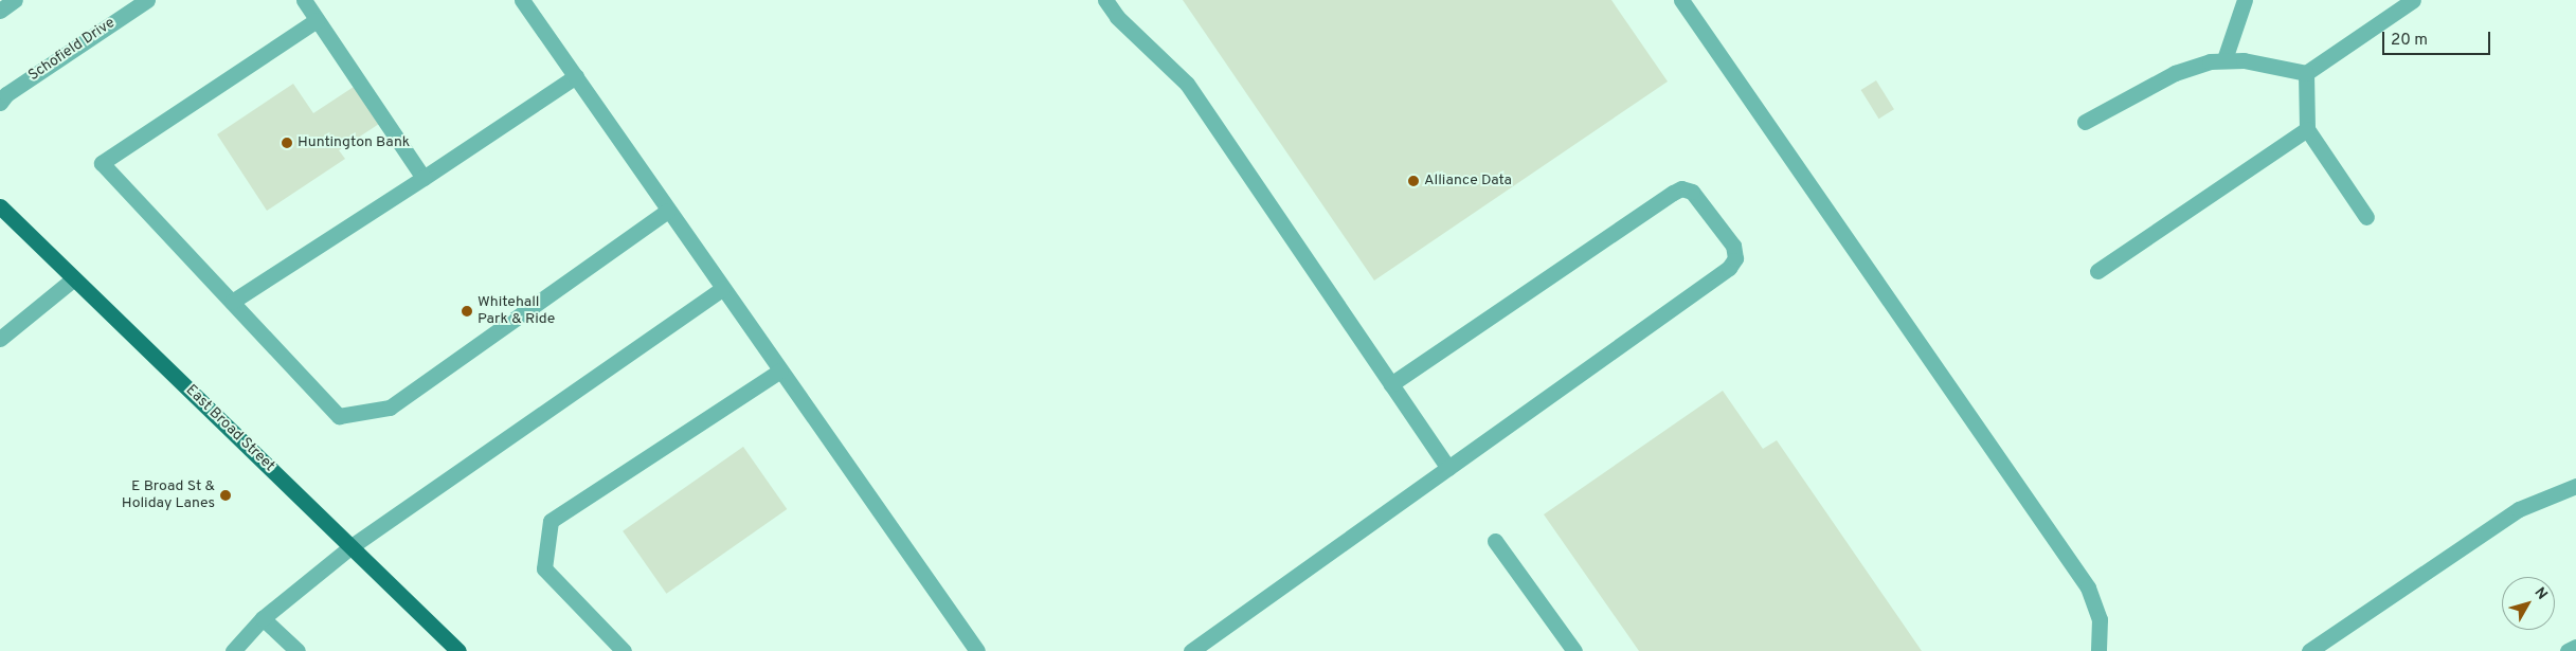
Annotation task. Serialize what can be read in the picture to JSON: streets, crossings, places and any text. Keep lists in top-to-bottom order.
{
  "streets": {
    "main road": ["East Broad Street"],
    "street": ["Schofield Drive"]
  },
  "places": [
    "Huntington Bank",
    "Alliance Data",
    "Whitehall Park & Ride",
    "E Broad St & Holiday Lanes"
  ],
  "scale_bar": "20 m",
  "north": "top right"
}
